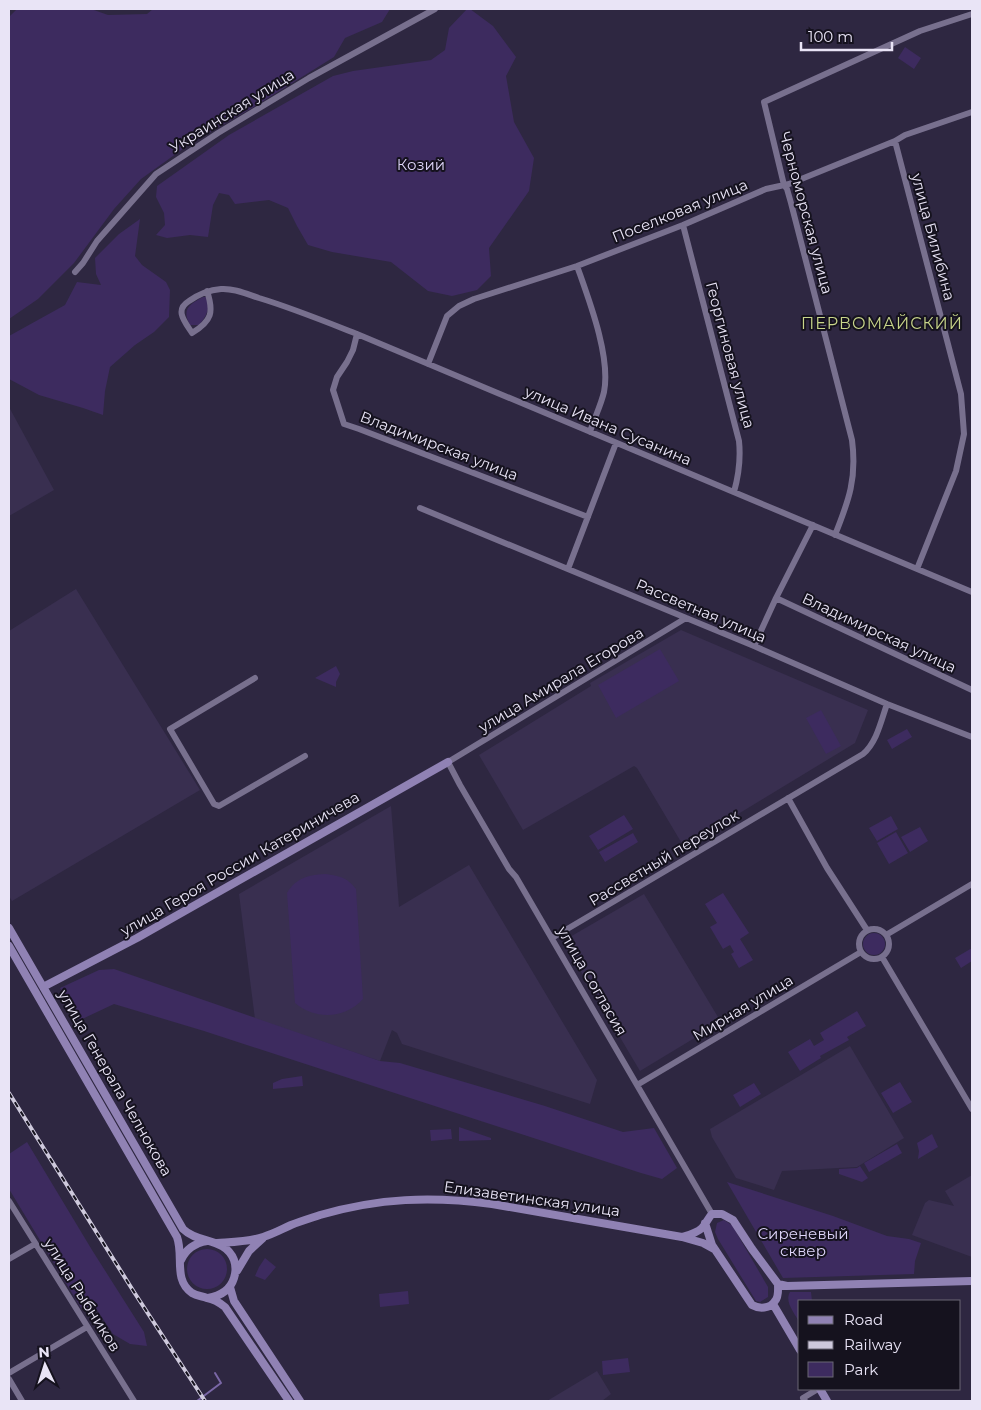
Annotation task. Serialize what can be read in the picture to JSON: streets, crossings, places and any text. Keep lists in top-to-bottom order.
{
  "streets": {
    "main road": ["улица Героя России Катериничева", "улица Генерала Челнокова", "Елизаветинская улица"],
    "street": [
      "Украинская улица",
      "Поселковая улица",
      "Черноморская улица",
      "улица Билибина",
      "Георгиновая улица",
      "улица Ивана Сусанина",
      "Владимирская улица",
      "Рассветная улица",
      "улица Амирала Егорова",
      "Рассветный переулок",
      "улица Согласия",
      "Мирная улица",
      "улица Рыбников"
    ]
  },
  "crossings": [
    ["Поселковая улица", "Черноморская улица"],
    ["Поселковая улица", "улица Билибина"],
    ["Поселковая улица", "Георгиновая улица"],
    ["Поселковая улица", "улица Ивана Сусанина"],
    ["Черноморская улица", "улица Ивана Сусанина"],
    ["улица Билибина", "улица Ивана Сусанина"],
    ["Георгиновая улица", "улица Ивана Сусанина"],
    ["улица Ивана Сусанина", "Владимирская улица"],
    ["Рассветная улица", "улица Амирала Егорова"],
    ["Рассветная улица", "Рассветный переулок"],
    ["улица Амирала Егорова", "улица Героя России Катериничева"],
    ["улица Амирала Егорова", "улица Согласия"],
    ["Рассветный переулок", "улица Согласия"],
    ["улица Героя России Катериничева", "улица Согласия"],
    ["улица Героя России Катериничева", "улица Генерала Челнокова"],
    ["улица Согласия", "Мирная улица"],
    ["улица Генерала Челнокова", "Елизаветинская улица"]
  ],
  "districts": ["ПЕРВОМАЙСКИЙ"],
  "parks": ["Козий", "Сиреневый сквер"],
  "legend": ["Road", "Railway", "Park"],
  "scale_bar": "100 m",
  "north": "top"
}
